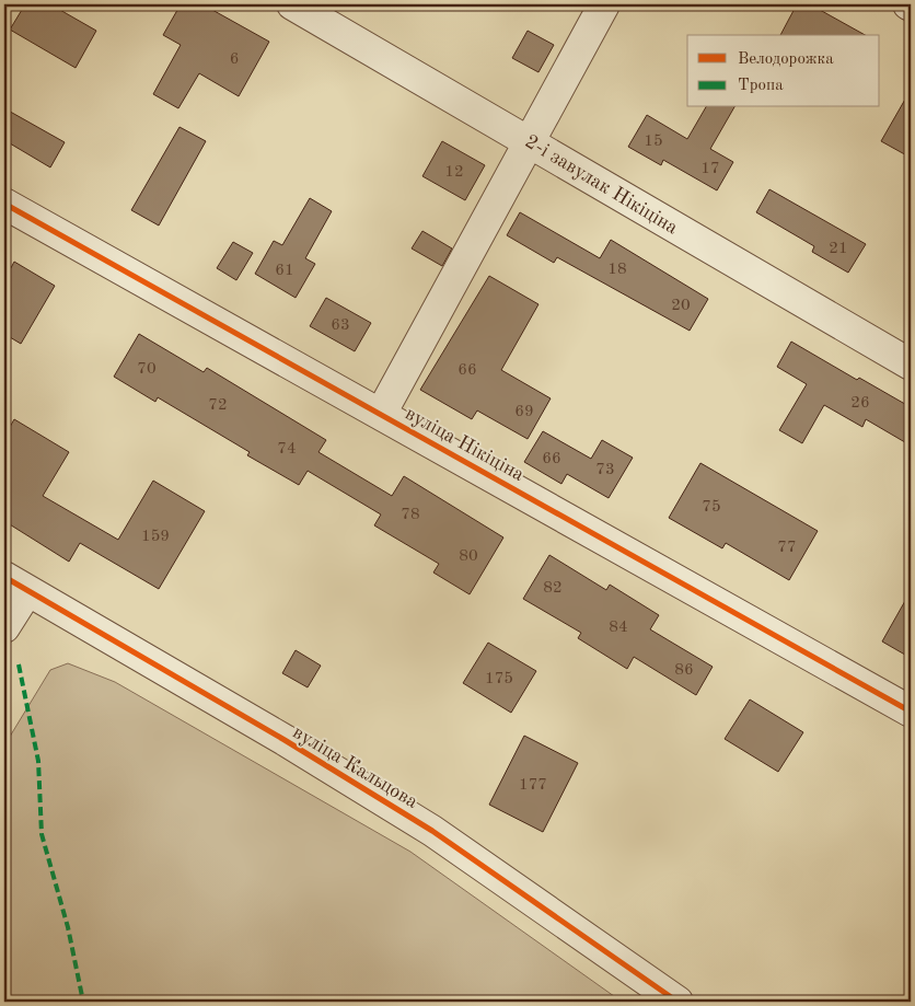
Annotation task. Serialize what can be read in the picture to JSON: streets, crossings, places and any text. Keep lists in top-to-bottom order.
{
  "streets": {
    "street": ["2-і завулак Нікіціна", "вуліца Нікіціна", "вуліца Кальцова"]
  },
  "house_numbers": [
    "6",
    "15",
    "17",
    "12",
    "21",
    "18",
    "61",
    "20",
    "63",
    "70",
    "66",
    "26",
    "72",
    "69",
    "74",
    "66",
    "73",
    "75",
    "78",
    "159",
    "77",
    "80",
    "82",
    "84",
    "86",
    "175",
    "177"
  ],
  "legend": ["Велодорожка", "Тропа"]
}
